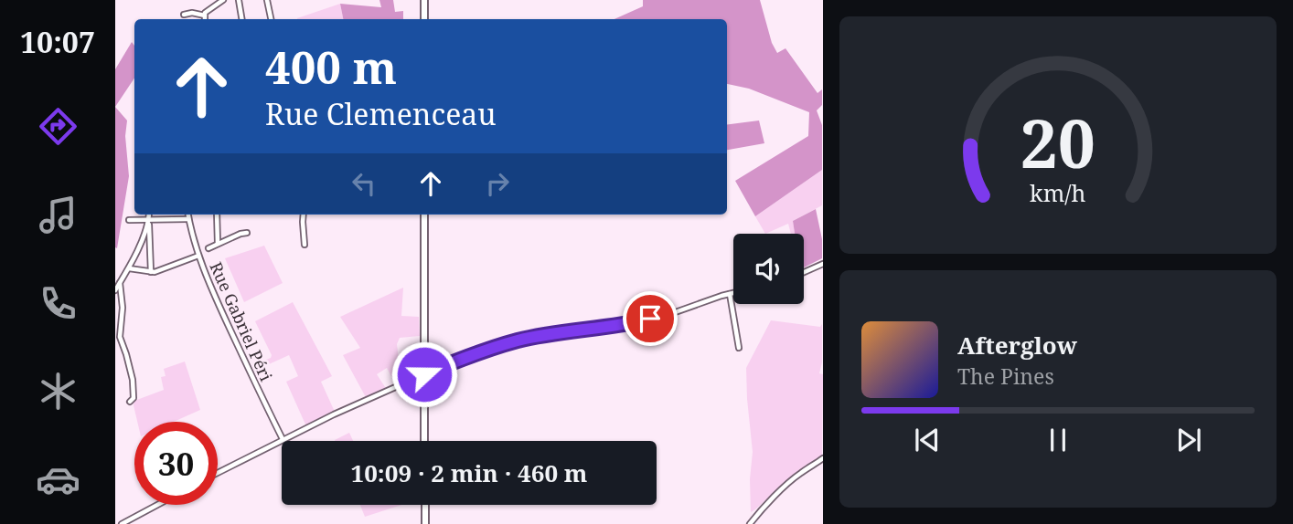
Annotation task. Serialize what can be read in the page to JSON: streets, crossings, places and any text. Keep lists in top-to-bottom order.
{
  "streets": {
    "street": ["Rue Gabriel Péri"]
  },
  "page": {
    "tabs": "10:07",
    "turn": ["400 m", "Rue Clemenceau"],
    "song": ["Afterglow", "The Pines"],
    "limit": "30",
    "trip": "10:09 · 2 min · 460 m",
    "gauge": ["20", "km/h"]
  }
}
